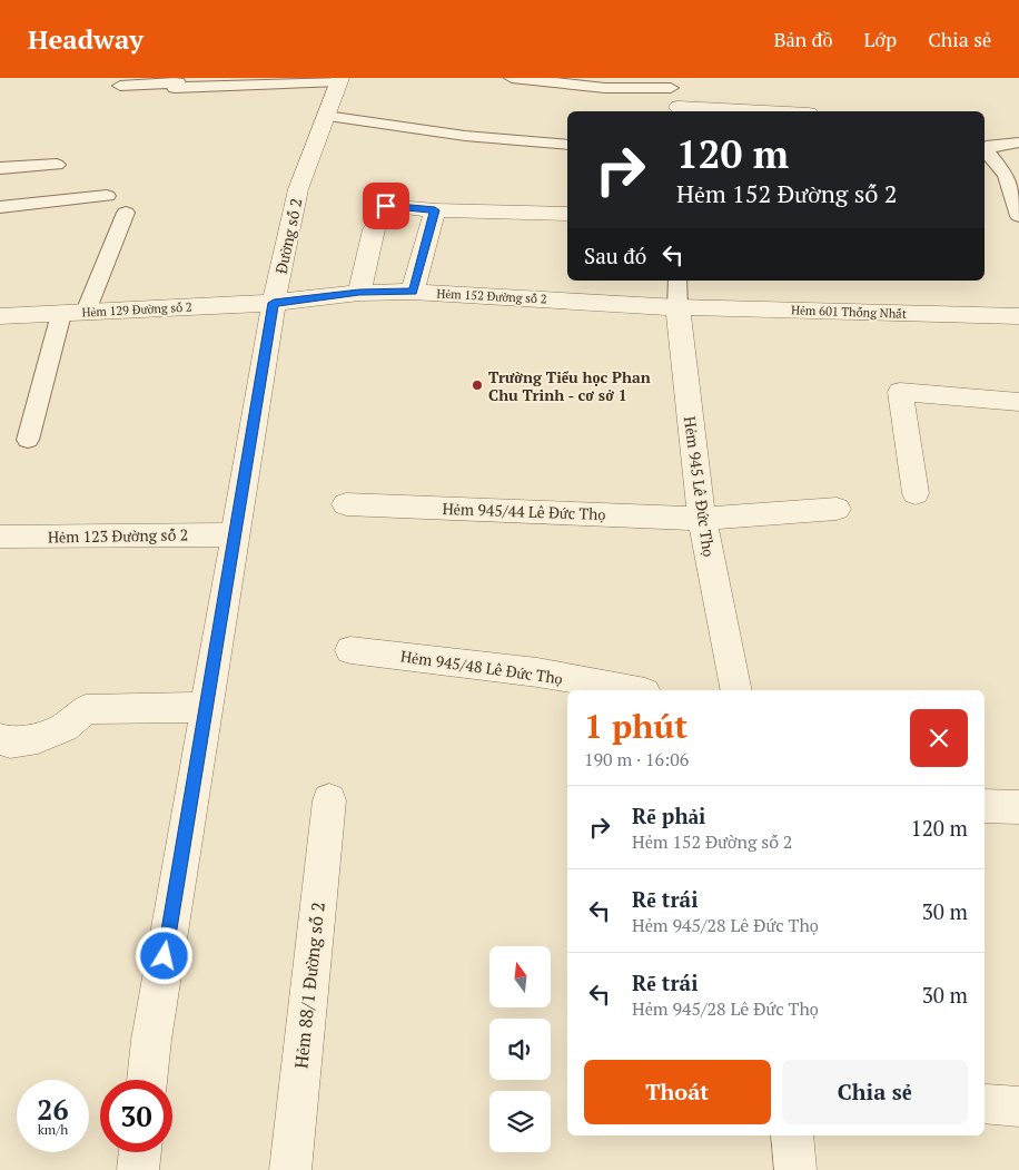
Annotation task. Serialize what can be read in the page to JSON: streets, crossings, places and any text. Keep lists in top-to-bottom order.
{
  "streets": {
    "street": [
      "Đường số 2",
      "Hẻm 152 Đường số 2",
      "Hẻm 129 Đường số 2",
      "Hẻm 601 Thống Nhất",
      "Hẻm 945 Lê Đức Thọ",
      "Hẻm 945/44 Lê Đức Thọ",
      "Hẻm 123 Đường số 2",
      "Hẻm 945/48 Lê Đức Thọ",
      "Hẻm 88/1 Đường số 2"
    ]
  },
  "crossings": [
    ["Đường số 2", "Hẻm 152 Đường số 2"],
    ["Đường số 2", "Hẻm 129 Đường số 2"],
    ["Đường số 2", "Hẻm 123 Đường số 2"],
    ["Hẻm 152 Đường số 2", "Hẻm 129 Đường số 2"],
    ["Hẻm 152 Đường số 2", "Hẻm 601 Thống Nhất"],
    ["Hẻm 152 Đường số 2", "Hẻm 945 Lê Đức Thọ"],
    ["Hẻm 601 Thống Nhất", "Hẻm 945 Lê Đức Thọ"],
    ["Hẻm 945 Lê Đức Thọ", "Hẻm 945/44 Lê Đức Thọ"]
  ],
  "places": ["Trường Tiểu học Phan Chu Trinh - cơ sở 1"],
  "north": "top",
  "page": {
    "header": "Headway",
    "nav": ["Bản đồ", "Lớp", "Chia sẻ"],
    "turn": ["120 m", "Hẻm 152 Đường số 2"],
    "then": "Sau đó",
    "heading": ["1 phút", "190 m · 16:06"],
    "list": [
      {
        "name": "Rẽ phải",
        "note": "Hẻm 152 Đường số 2",
        "value": "120 m"
      },
      {
        "name": "Rẽ trái",
        "note": "Hẻm 945/28 Lê Đức Thọ",
        "value": "30 m"
      },
      {
        "name": "Rẽ trái",
        "note": "Hẻm 945/28 Lê Đức Thọ",
        "value": "30 m"
      }
    ],
    "buttons": ["Thoát", "Chia sẻ"],
    "speed": "26 km/h",
    "limit": "30"
  }
}
